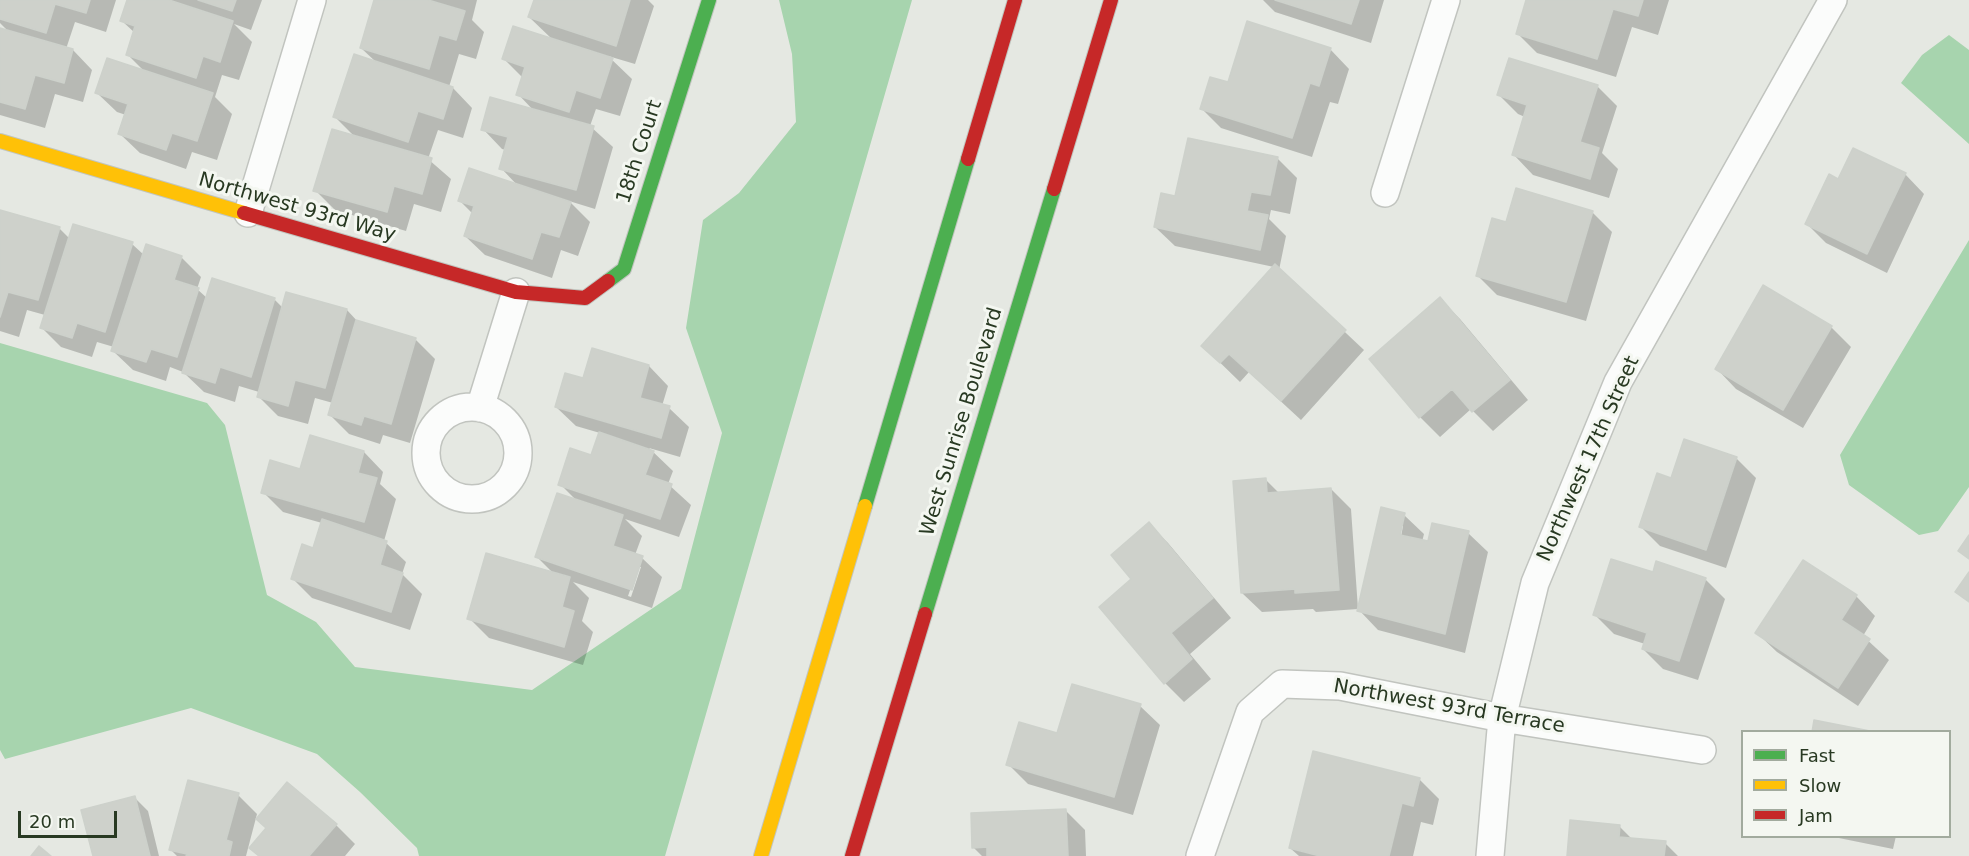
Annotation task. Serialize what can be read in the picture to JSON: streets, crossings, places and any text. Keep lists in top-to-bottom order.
{
  "streets": {
    "main road": ["18th Court", "Northwest 93rd Way", "West Sunrise Boulevard"],
    "street": ["Northwest 17th Street", "Northwest 93rd Terrace"]
  },
  "crossings": [
    ["18th Court", "Northwest 93rd Way"],
    ["Northwest 17th Street", "Northwest 93rd Terrace"]
  ],
  "legend": ["Fast", "Slow", "Jam"],
  "scale_bar": "20 m"
}
